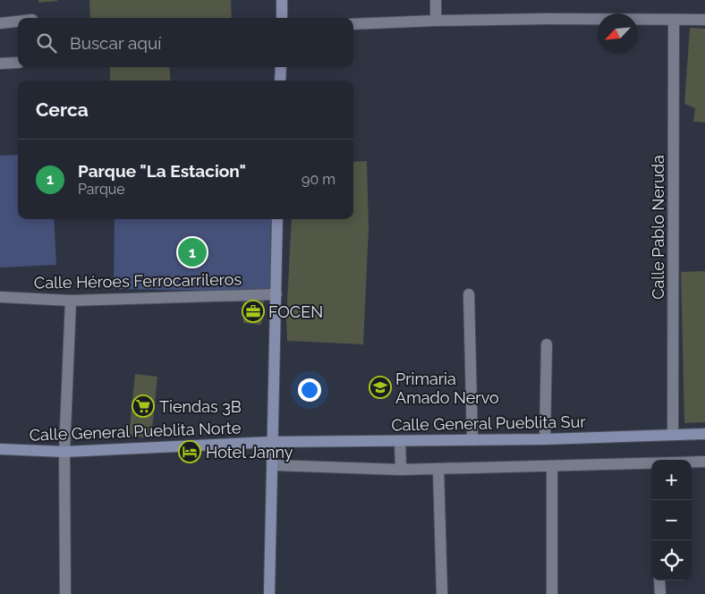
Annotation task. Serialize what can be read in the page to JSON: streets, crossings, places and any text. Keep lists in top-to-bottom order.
{
  "streets": {
    "street": [
      "Calle Pablo Neruda",
      "Calle Héroes Ferrocarrileros",
      "Calle General Pueblita Sur",
      "Calle General Pueblita Norte"
    ]
  },
  "crossings": [
    ["Calle Pablo Neruda", "Calle General Pueblita Sur"],
    ["Calle General Pueblita Sur", "Calle General Pueblita Norte"]
  ],
  "places": {
    "office": ["FOCEN"],
    "school or university": ["Primaria Amado Nervo"],
    "supermarket": ["Tiendas 3B"],
    "hotel": ["Hotel Janny"]
  },
  "north": "bottom left",
  "page": {
    "search": "Buscar aquí",
    "heading": "Cerca",
    "list": [
      {
        "mark": "1",
        "name": "Parque \"La Estacion\"",
        "note": "Parque",
        "value": "90 m"
      }
    ],
    "pins": "1",
    "map_buttons": ["+", "−"]
  }
}
